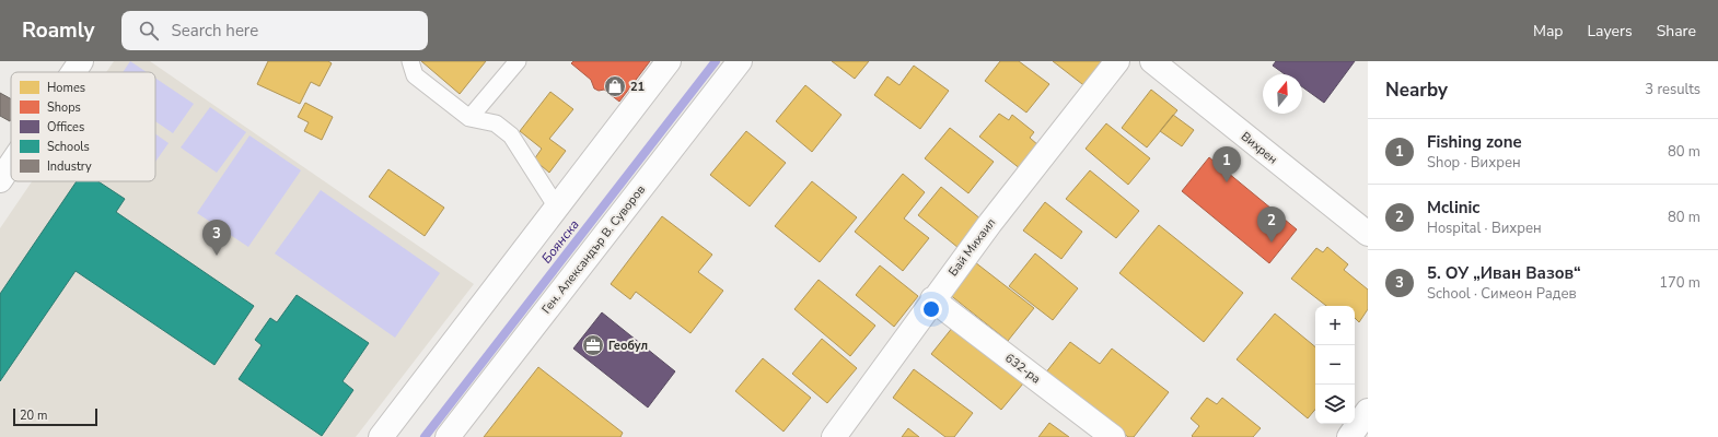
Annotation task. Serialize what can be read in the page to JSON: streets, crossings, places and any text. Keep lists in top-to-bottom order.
{
  "streets": {
    "street": [
      "Вихрен",
      "Бай Михаил",
      "Ген. Александър В. Суворов",
      "632-ра"
    ]
  },
  "crossings": [
    ["Бай Михаил", "632-ра"]
  ],
  "water": ["Боянска"],
  "places": {
    "shop": ["21"],
    "office": ["Геобул"]
  },
  "legend": [
    "Homes",
    "Shops",
    "Offices",
    "Schools",
    "Industry"
  ],
  "scale_bar": "20 m",
  "north": "top",
  "page": {
    "header": "Roamly",
    "search": "Search here",
    "nav": ["Map", "Layers", "Share"],
    "heading": ["Nearby", "3 results"],
    "list": [
      {
        "mark": "1",
        "name": "Fishing zone",
        "note": "Shop · Вихрен",
        "value": "80 m"
      },
      {
        "mark": "2",
        "name": "Mclinic",
        "note": "Hospital · Вихрен",
        "value": "80 m"
      },
      {
        "mark": "3",
        "name": "5. ОУ „Иван Вазов“",
        "note": "School · Симеон Радев",
        "value": "170 m"
      }
    ],
    "pins": ["1", "2", "3"],
    "map_buttons": ["+", "−"],
    "scale": "20 m"
  }
}
